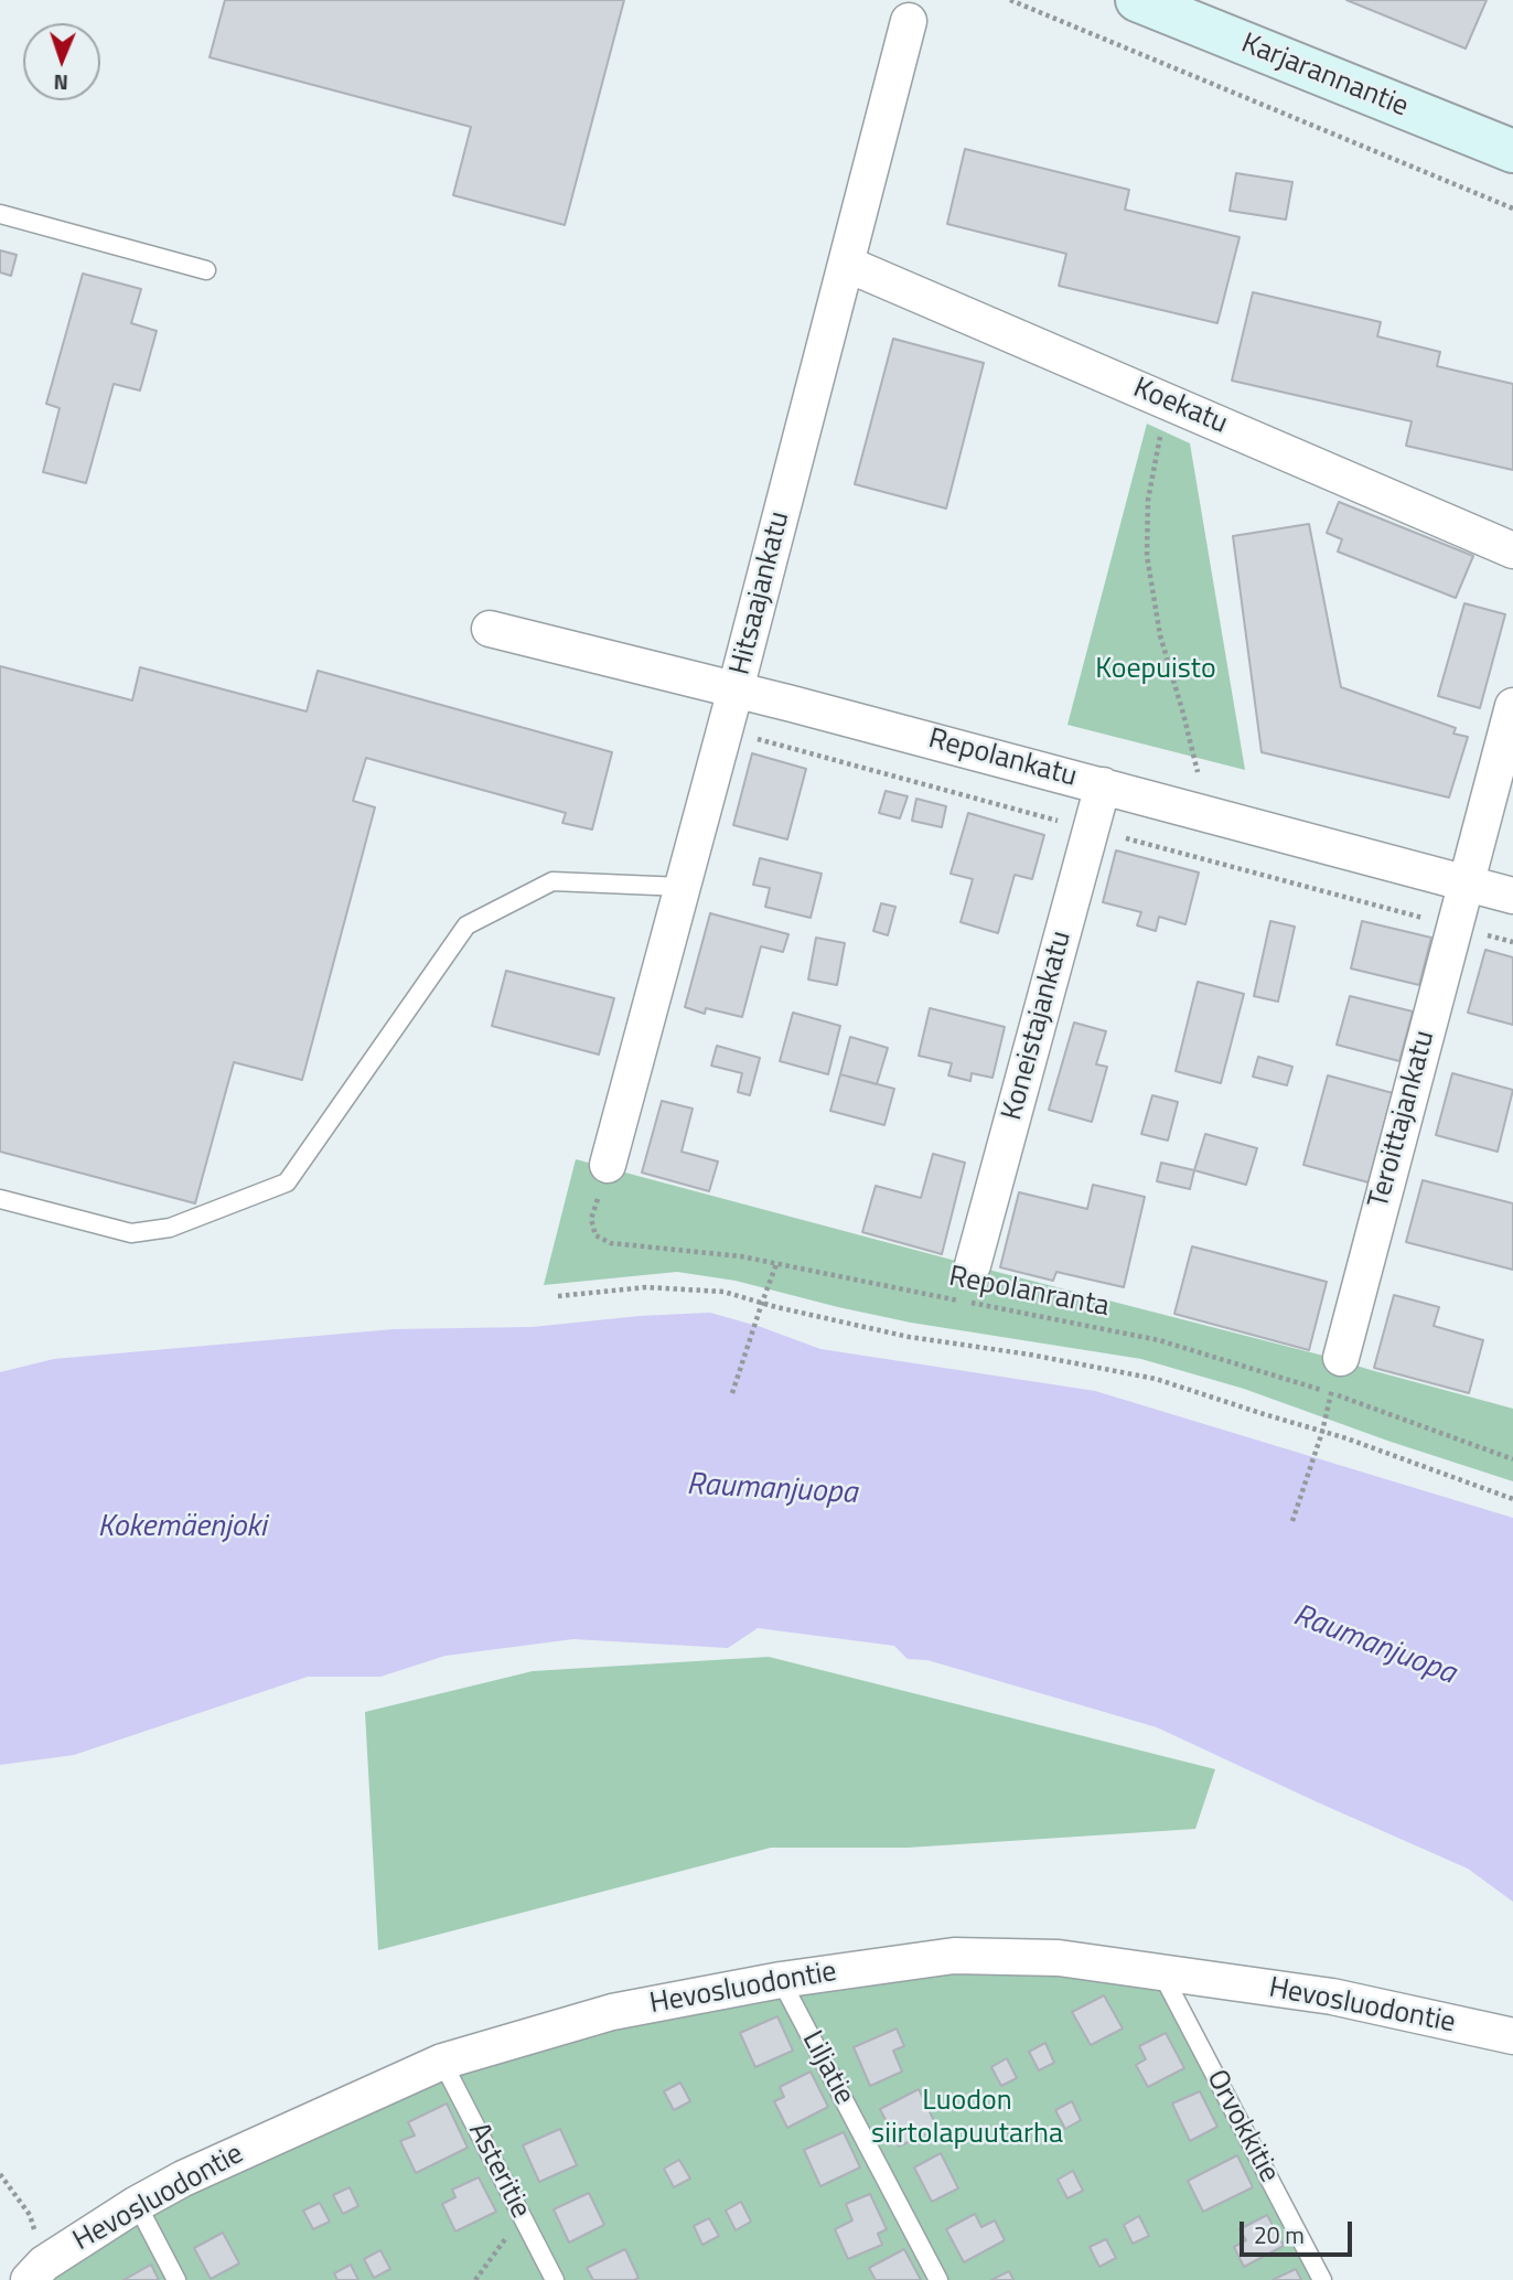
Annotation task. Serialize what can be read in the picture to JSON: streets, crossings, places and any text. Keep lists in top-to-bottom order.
{
  "streets": {
    "main road": ["Karjarannantie"],
    "street": [
      "Koekatu",
      "Hitsaajankatu",
      "Repolankatu",
      "Koneistajankatu",
      "Teroittajankatu",
      "Hevosluodontie"
    ],
    "lane": ["Liljatie", "Orvokkitie", "Asteritie"],
    "path": ["Repolanranta"]
  },
  "crossings": [
    ["Koekatu", "Hitsaajankatu"],
    ["Hitsaajankatu", "Repolankatu"],
    ["Hitsaajankatu", "Repolanranta"],
    ["Repolankatu", "Koneistajankatu"],
    ["Repolankatu", "Teroittajankatu"],
    ["Hevosluodontie", "Liljatie"],
    ["Hevosluodontie", "Orvokkitie"],
    ["Hevosluodontie", "Asteritie"]
  ],
  "water": ["Raumanjuopa", "Kokemäenjoki"],
  "parks": ["Koepuisto", "Luodon siirtolapuutarha"],
  "scale_bar": "20 m",
  "north": "bottom"
}
